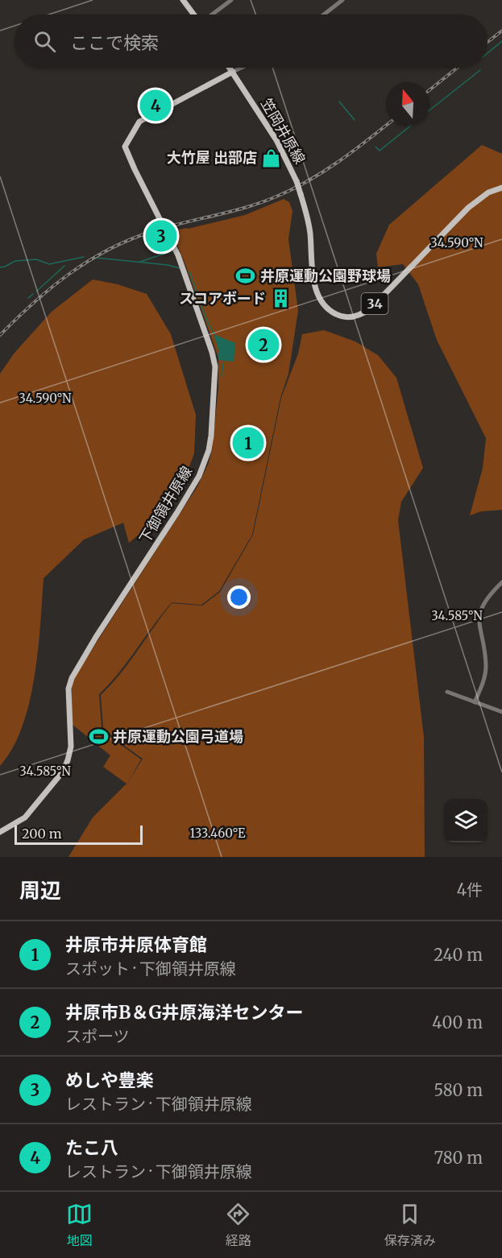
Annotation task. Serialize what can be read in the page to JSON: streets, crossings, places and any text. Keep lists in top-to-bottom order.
{
  "streets": {
    "main road": ["笠岡井原線", "34", "下御領井原線"]
  },
  "crossings": [
    ["笠岡井原線", "下御領井原線"]
  ],
  "places": {
    "shop": ["大竹屋 出部店"],
    "sports": ["井原運動公園野球場", "井原運動公園弓道場"],
    "building": ["スコアボード"]
  },
  "scale_bar": "200 m",
  "north": "top",
  "page": {
    "search": "ここで検索",
    "pins": [
      "4",
      "3",
      "2",
      "1"
    ],
    "scale": "200 m",
    "heading": ["周辺", "4件"],
    "list": [
      {
        "mark": "1",
        "name": "井原市井原体育館",
        "note": "スポット · 下御領井原線",
        "value": "240 m"
      },
      {
        "mark": "2",
        "name": "井原市B＆G井原海洋センター",
        "note": "スポーツ",
        "value": "400 m"
      },
      {
        "mark": "3",
        "name": "めしや豊楽",
        "note": "レストラン · 下御領井原線",
        "value": "580 m"
      },
      {
        "mark": "4",
        "name": "たこ八",
        "note": "レストラン · 下御領井原線",
        "value": "780 m"
      }
    ],
    "nav": ["地図", "経路", "保存済み"]
  },
  "coordinates": ["34.590°N", "34.585°N", "133.460°E"]
}
